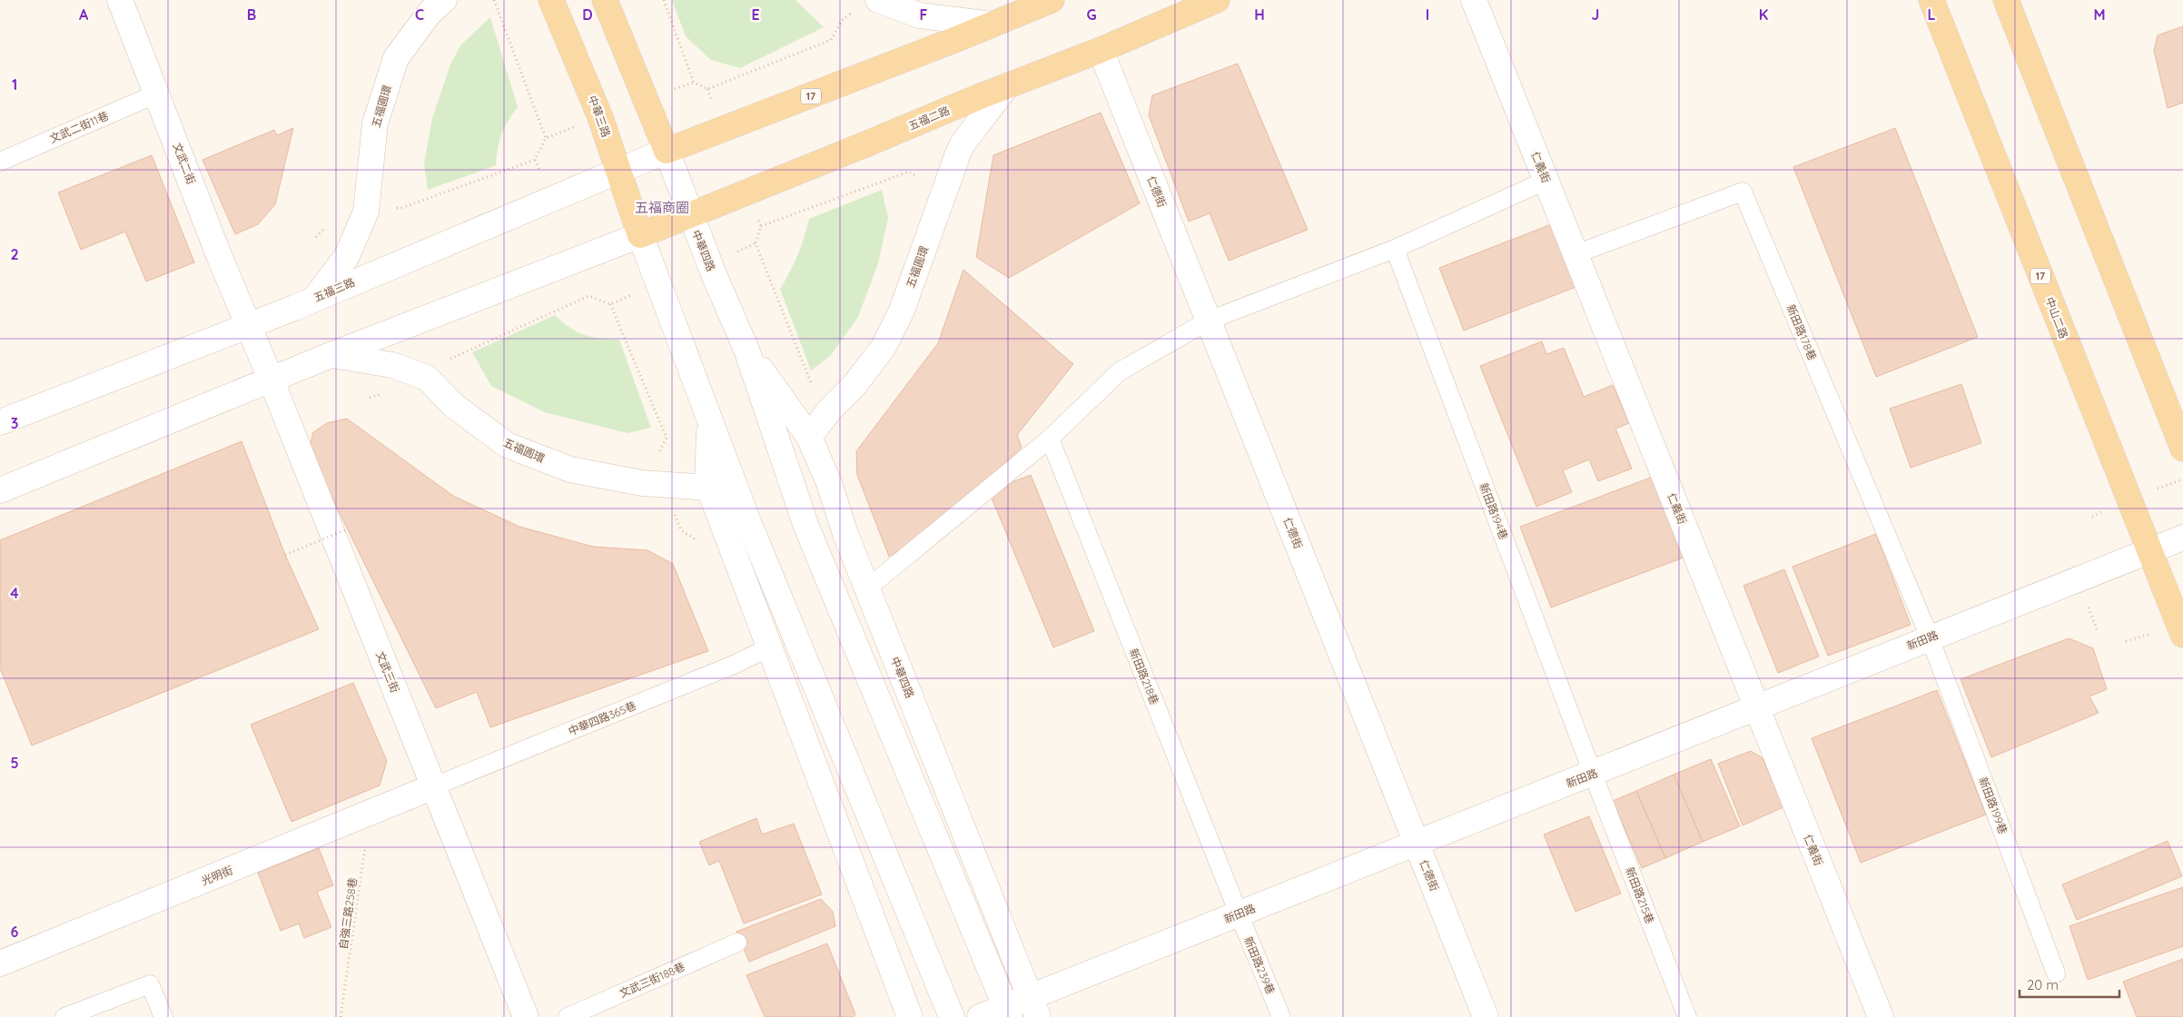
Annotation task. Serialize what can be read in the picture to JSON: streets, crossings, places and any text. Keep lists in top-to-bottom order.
{
  "streets": {
    "main road": [
      "17",
      "中華三路",
      "五福二路",
      "中山二路"
    ],
    "street": [
      "五福圓環",
      "文武二街",
      "仁義街",
      "仁德街",
      "中華四路",
      "五福三路",
      "新田路",
      "文武三街",
      "光明街"
    ],
    "lane": [
      "文武二街11巷",
      "新田路178巷",
      "新田路194巷",
      "新田路218巷",
      "中華四路365巷",
      "新田路199巷",
      "新田路215巷",
      "新田路239巷",
      "文武三街188巷"
    ],
    "path": ["自強三路258巷"]
  },
  "crossings": [
    ["17", "中華四路"],
    ["17", "五福三路"],
    ["五福圓環", "五福二路"],
    ["五福圓環", "中華四路"],
    ["五福圓環", "五福三路"],
    ["中華三路", "五福二路"],
    ["中華三路", "五福三路"],
    ["五福二路", "仁德街"],
    ["五福二路", "中華四路"],
    ["文武二街11巷", "文武二街"],
    ["文武二街", "五福三路"],
    ["文武二街", "文武三街"],
    ["仁義街", "新田路178巷"],
    ["仁義街", "新田路"],
    ["仁德街", "新田路"],
    ["中華四路", "五福三路"],
    ["中華四路", "新田路"],
    ["五福三路", "文武三街"],
    ["中山二路", "新田路"],
    ["新田路178巷", "新田路"],
    ["新田路178巷", "新田路199巷"],
    ["新田路194巷", "新田路"],
    ["新田路194巷", "新田路215巷"],
    ["新田路", "新田路218巷"],
    ["新田路", "新田路199巷"],
    ["新田路", "新田路215巷"],
    ["新田路", "新田路239巷"],
    ["文武三街", "中華四路365巷"],
    ["文武三街", "光明街"],
    ["新田路218巷", "新田路239巷"],
    ["中華四路365巷", "光明街"],
    ["光明街", "自強三路258巷"]
  ],
  "districts": ["五福商圈"],
  "scale_bar": "20 m",
  "grid": {
    "columns": [
      "A",
      "B",
      "C",
      "D",
      "E",
      "F",
      "G",
      "H",
      "I",
      "J",
      "K",
      "L",
      "M"
    ],
    "rows": [
      "1",
      "2",
      "3",
      "4",
      "5",
      "6"
    ]
  }
}
